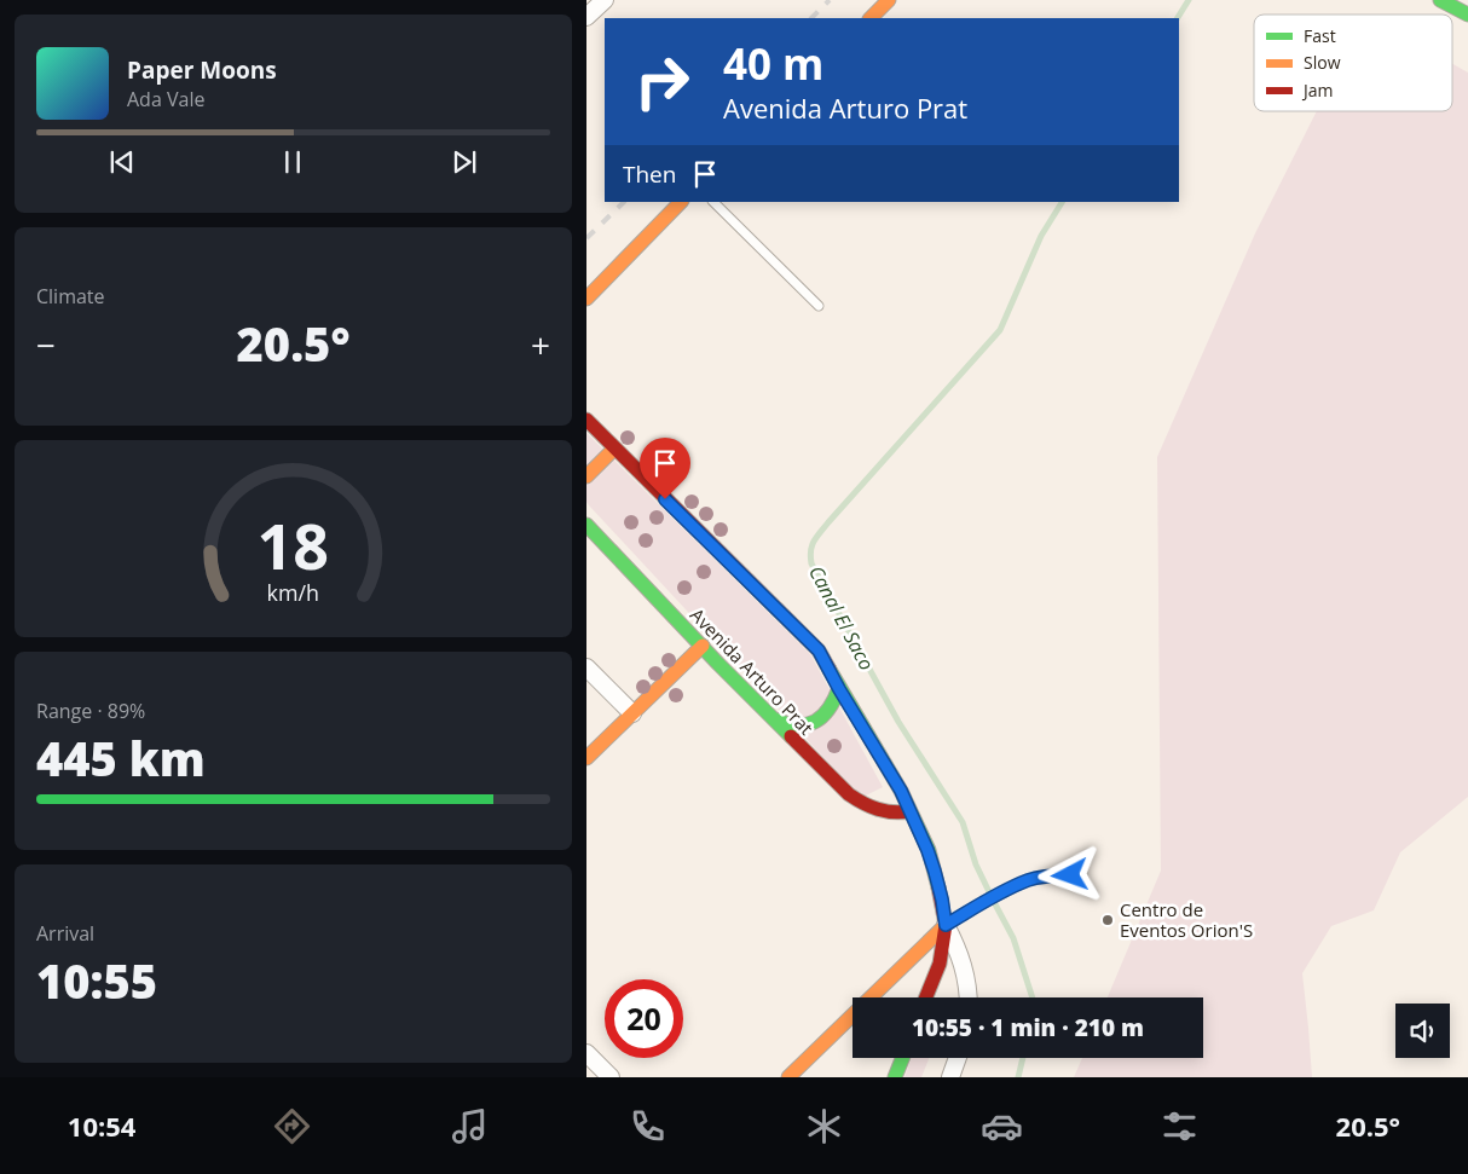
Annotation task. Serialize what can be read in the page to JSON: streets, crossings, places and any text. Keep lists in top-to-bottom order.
{
  "streets": {
    "main road": ["Avenida Arturo Prat"]
  },
  "water": ["Canal El Saco"],
  "places": ["Centro de Eventos Orion'S"],
  "legend": ["Fast", "Slow", "Jam"],
  "page": {
    "turn": ["40 m", "Avenida Arturo Prat"],
    "song": ["Paper Moons", "Ada Vale"],
    "then": "Then",
    "tile": [
      "Climate",
      ["Range · 89%", "445 km"],
      ["Arrival", "10:55"]
    ],
    "heat": ["−", "20.5°", "+"],
    "limit": "20",
    "trip": "10:55 · 1 min · 210 m",
    "tabs": ["10:54", "20.5°"],
    "gauge": ["18", "km/h"]
  }
}
